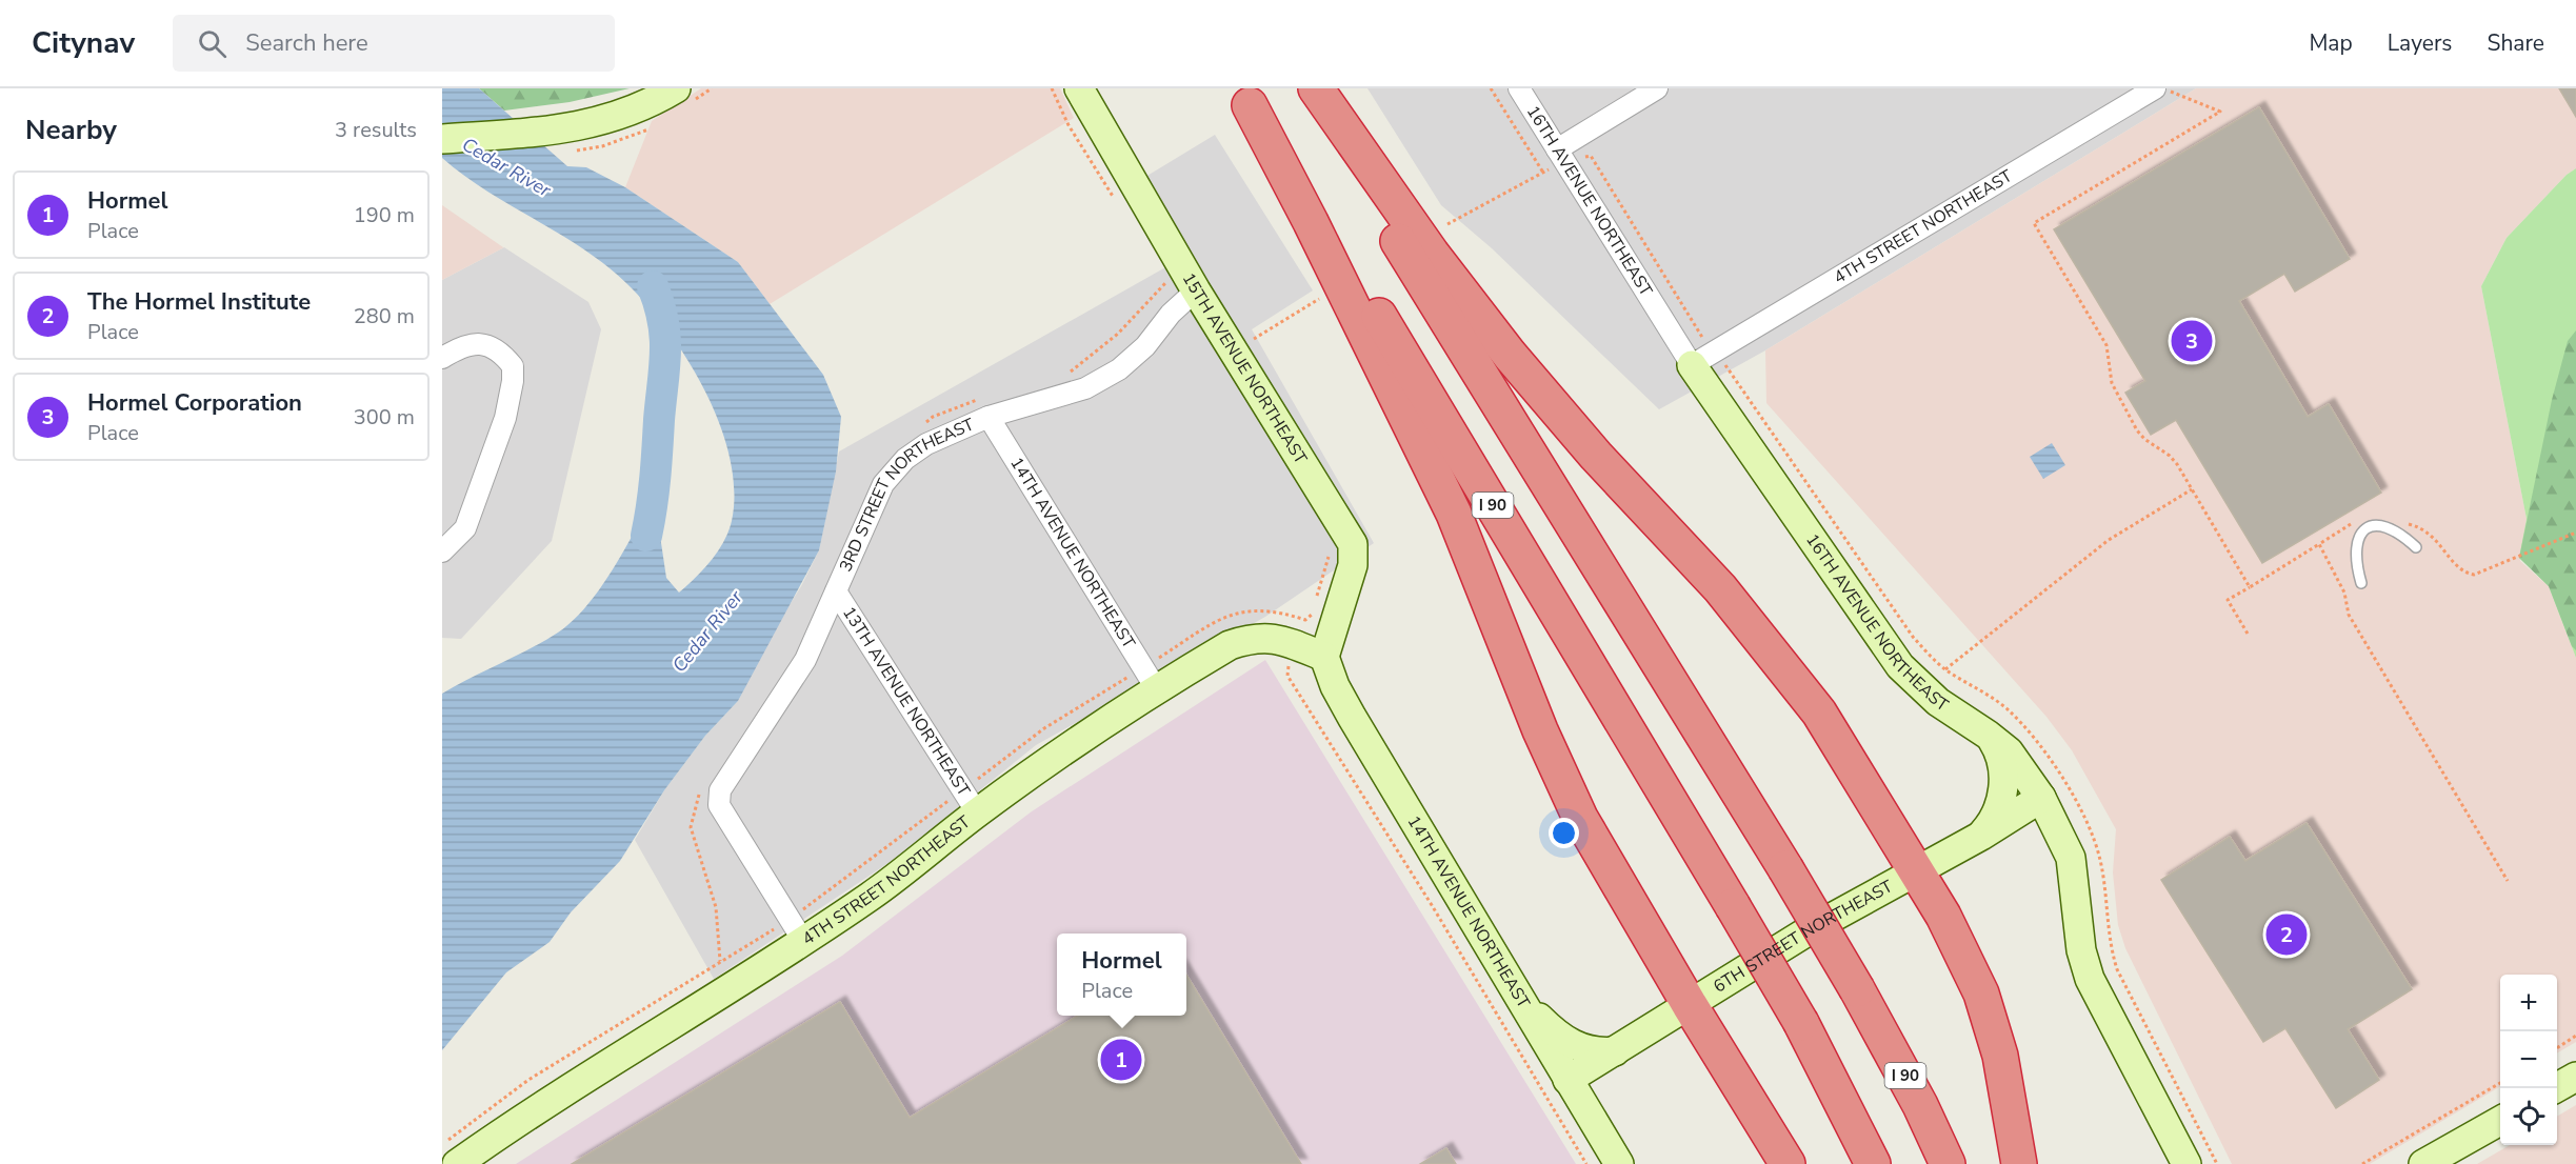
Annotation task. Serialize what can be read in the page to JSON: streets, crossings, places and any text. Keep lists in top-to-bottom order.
{
  "streets": {
    "highway": ["I 90"],
    "street": [
      "16TH AVENUE NORTHEAST",
      "4TH STREET NORTHEAST",
      "15TH AVENUE NORTHEAST",
      "3RD STREET NORTHEAST",
      "14TH AVENUE NORTHEAST",
      "13TH AVENUE NORTHEAST",
      "6TH STREET NORTHEAST"
    ]
  },
  "crossings": [
    ["16TH AVENUE NORTHEAST", "4TH STREET NORTHEAST"],
    ["16TH AVENUE NORTHEAST", "6TH STREET NORTHEAST"],
    ["4TH STREET NORTHEAST", "15TH AVENUE NORTHEAST"],
    ["4TH STREET NORTHEAST", "3RD STREET NORTHEAST"],
    ["4TH STREET NORTHEAST", "14TH AVENUE NORTHEAST"],
    ["4TH STREET NORTHEAST", "13TH AVENUE NORTHEAST"],
    ["15TH AVENUE NORTHEAST", "3RD STREET NORTHEAST"],
    ["15TH AVENUE NORTHEAST", "14TH AVENUE NORTHEAST"],
    ["3RD STREET NORTHEAST", "14TH AVENUE NORTHEAST"],
    ["3RD STREET NORTHEAST", "13TH AVENUE NORTHEAST"],
    ["14TH AVENUE NORTHEAST", "6TH STREET NORTHEAST"]
  ],
  "water": ["Cedar River"],
  "page": {
    "header": "Citynav",
    "search": "Search here",
    "nav": ["Map", "Layers", "Share"],
    "heading": ["Nearby", "3 results"],
    "list": [
      {
        "mark": "1",
        "name": "Hormel",
        "note": "Place",
        "value": "190 m"
      },
      {
        "mark": "2",
        "name": "The Hormel Institute",
        "note": "Place",
        "value": "280 m"
      },
      {
        "mark": "3",
        "name": "Hormel Corporation",
        "note": "Place",
        "value": "300 m"
      }
    ],
    "pins": ["3", "2", "1"],
    "popup": ["Hormel", "Place"],
    "map_buttons": ["+", "−"]
  }
}
